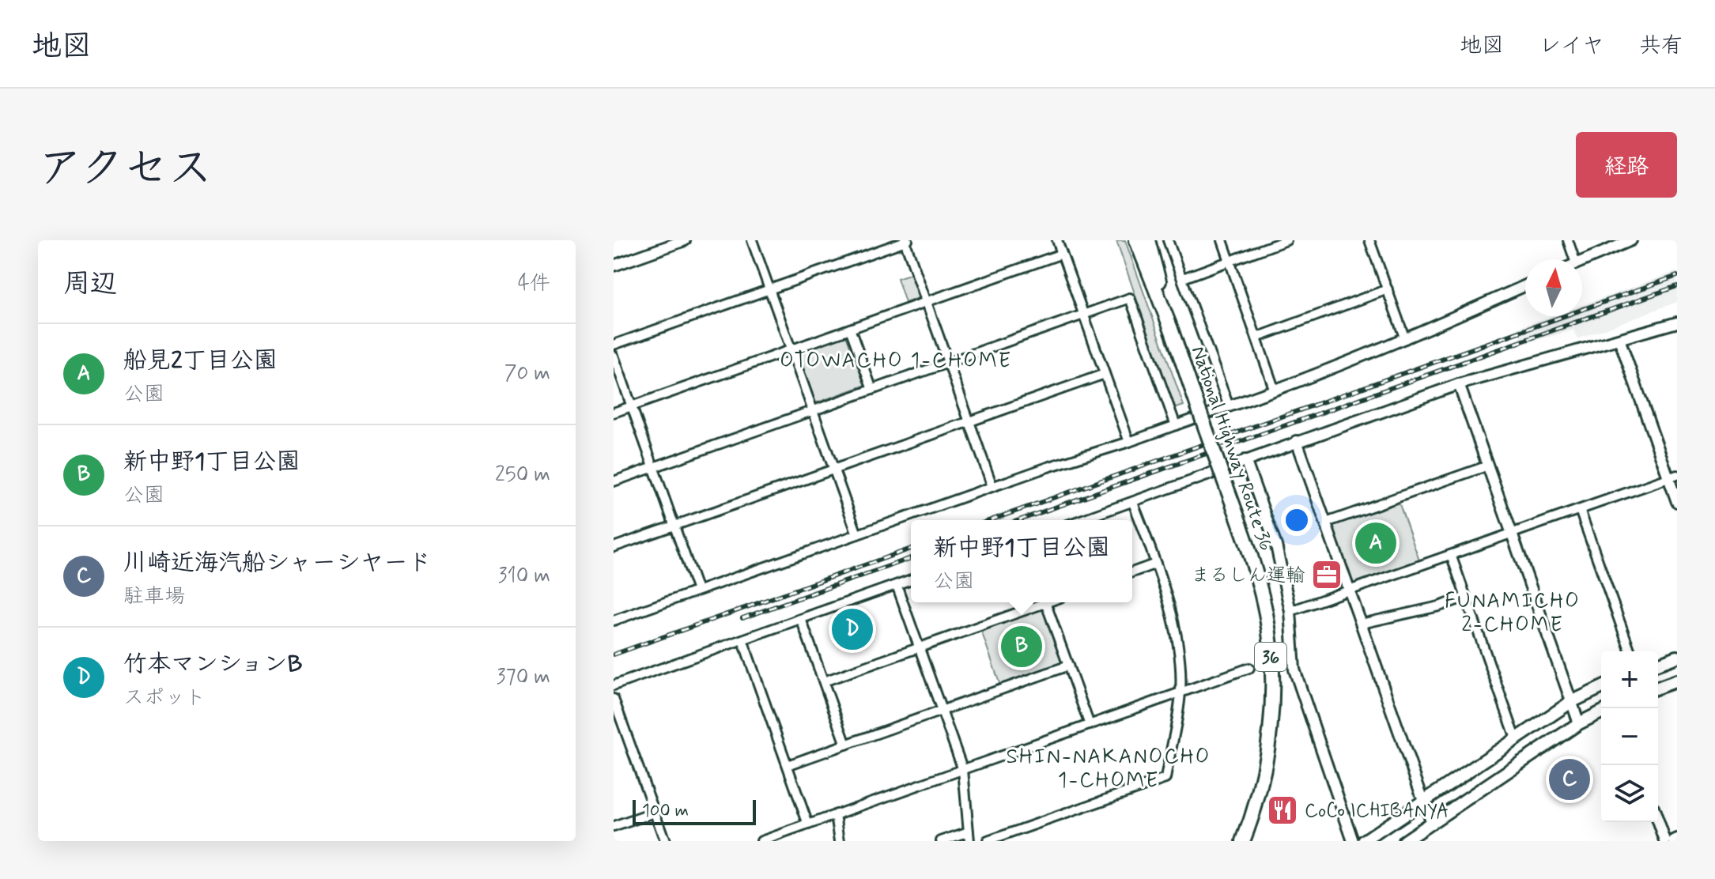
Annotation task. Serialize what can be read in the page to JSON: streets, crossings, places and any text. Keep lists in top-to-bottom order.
{
  "streets": {
    "highway": ["National Highway Route 36", "36"]
  },
  "districts": ["OTOWACHO 1-CHOME", "FUNAMICHO 2-CHOME", "SHIN-NAKANOCHO 1-CHOME"],
  "places": {
    "office": ["まるしん運輸"],
    "restaurant": ["CoCo ICHIBANYA"]
  },
  "scale_bar": "100 m",
  "north": "top",
  "page": {
    "header": "地図",
    "nav": ["地図", "レイヤ", "共有"],
    "title": "アクセス",
    "buttons": "経路",
    "heading": ["周辺", "4件"],
    "list": [
      {
        "mark": "A",
        "name": "船見2丁目公園",
        "note": "公園",
        "value": "70 m"
      },
      {
        "mark": "B",
        "name": "新中野1丁目公園",
        "note": "公園",
        "value": "250 m"
      },
      {
        "mark": "C",
        "name": "川崎近海汽船シャーシヤード",
        "note": "駐車場",
        "value": "310 m"
      },
      {
        "mark": "D",
        "name": "竹本マンションB",
        "note": "スポット",
        "value": "370 m"
      }
    ],
    "pins": [
      "A",
      "D",
      "B",
      "C"
    ],
    "popup": ["新中野1丁目公園", "公園"],
    "map_buttons": ["+", "−"],
    "scale": "100 m"
  }
}
